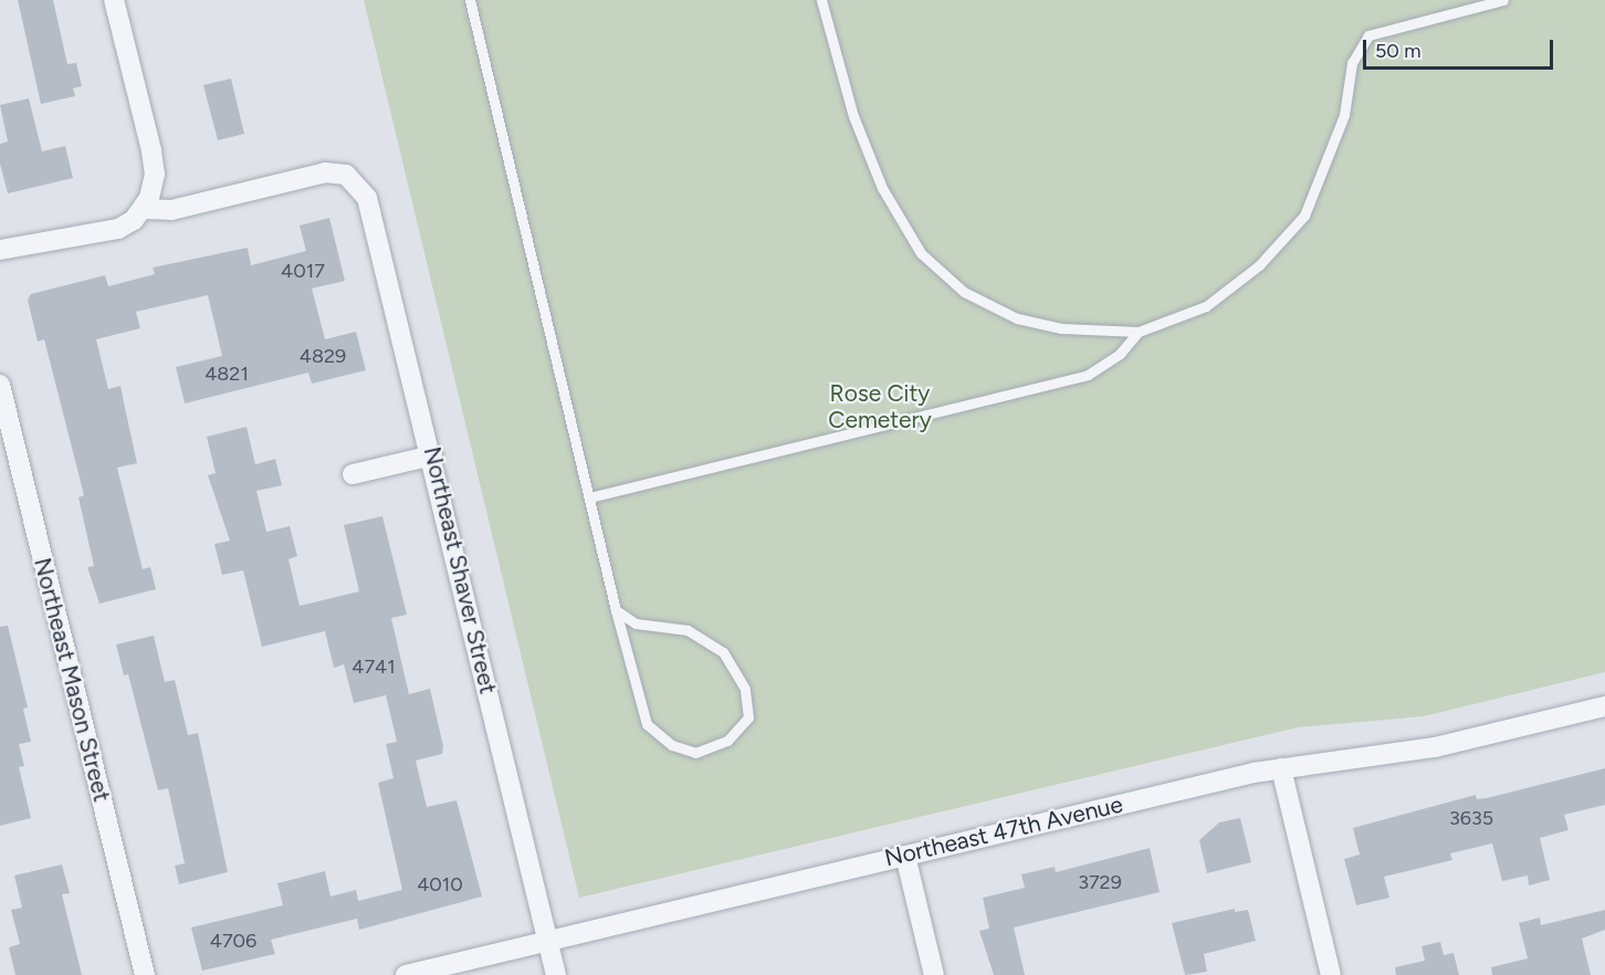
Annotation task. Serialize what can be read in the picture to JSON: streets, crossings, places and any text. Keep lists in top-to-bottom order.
{
  "streets": {
    "street": ["Northeast Shaver Street", "Northeast Mason Street", "Northeast 47th Avenue"]
  },
  "crossings": [
    ["Northeast Shaver Street", "Northeast 47th Avenue"]
  ],
  "parks": ["Rose City Cemetery"],
  "house_numbers": [
    "4017",
    "4829",
    "4821",
    "4741",
    "3635",
    "3729",
    "4010",
    "4706"
  ],
  "scale_bar": "50 m"
}
